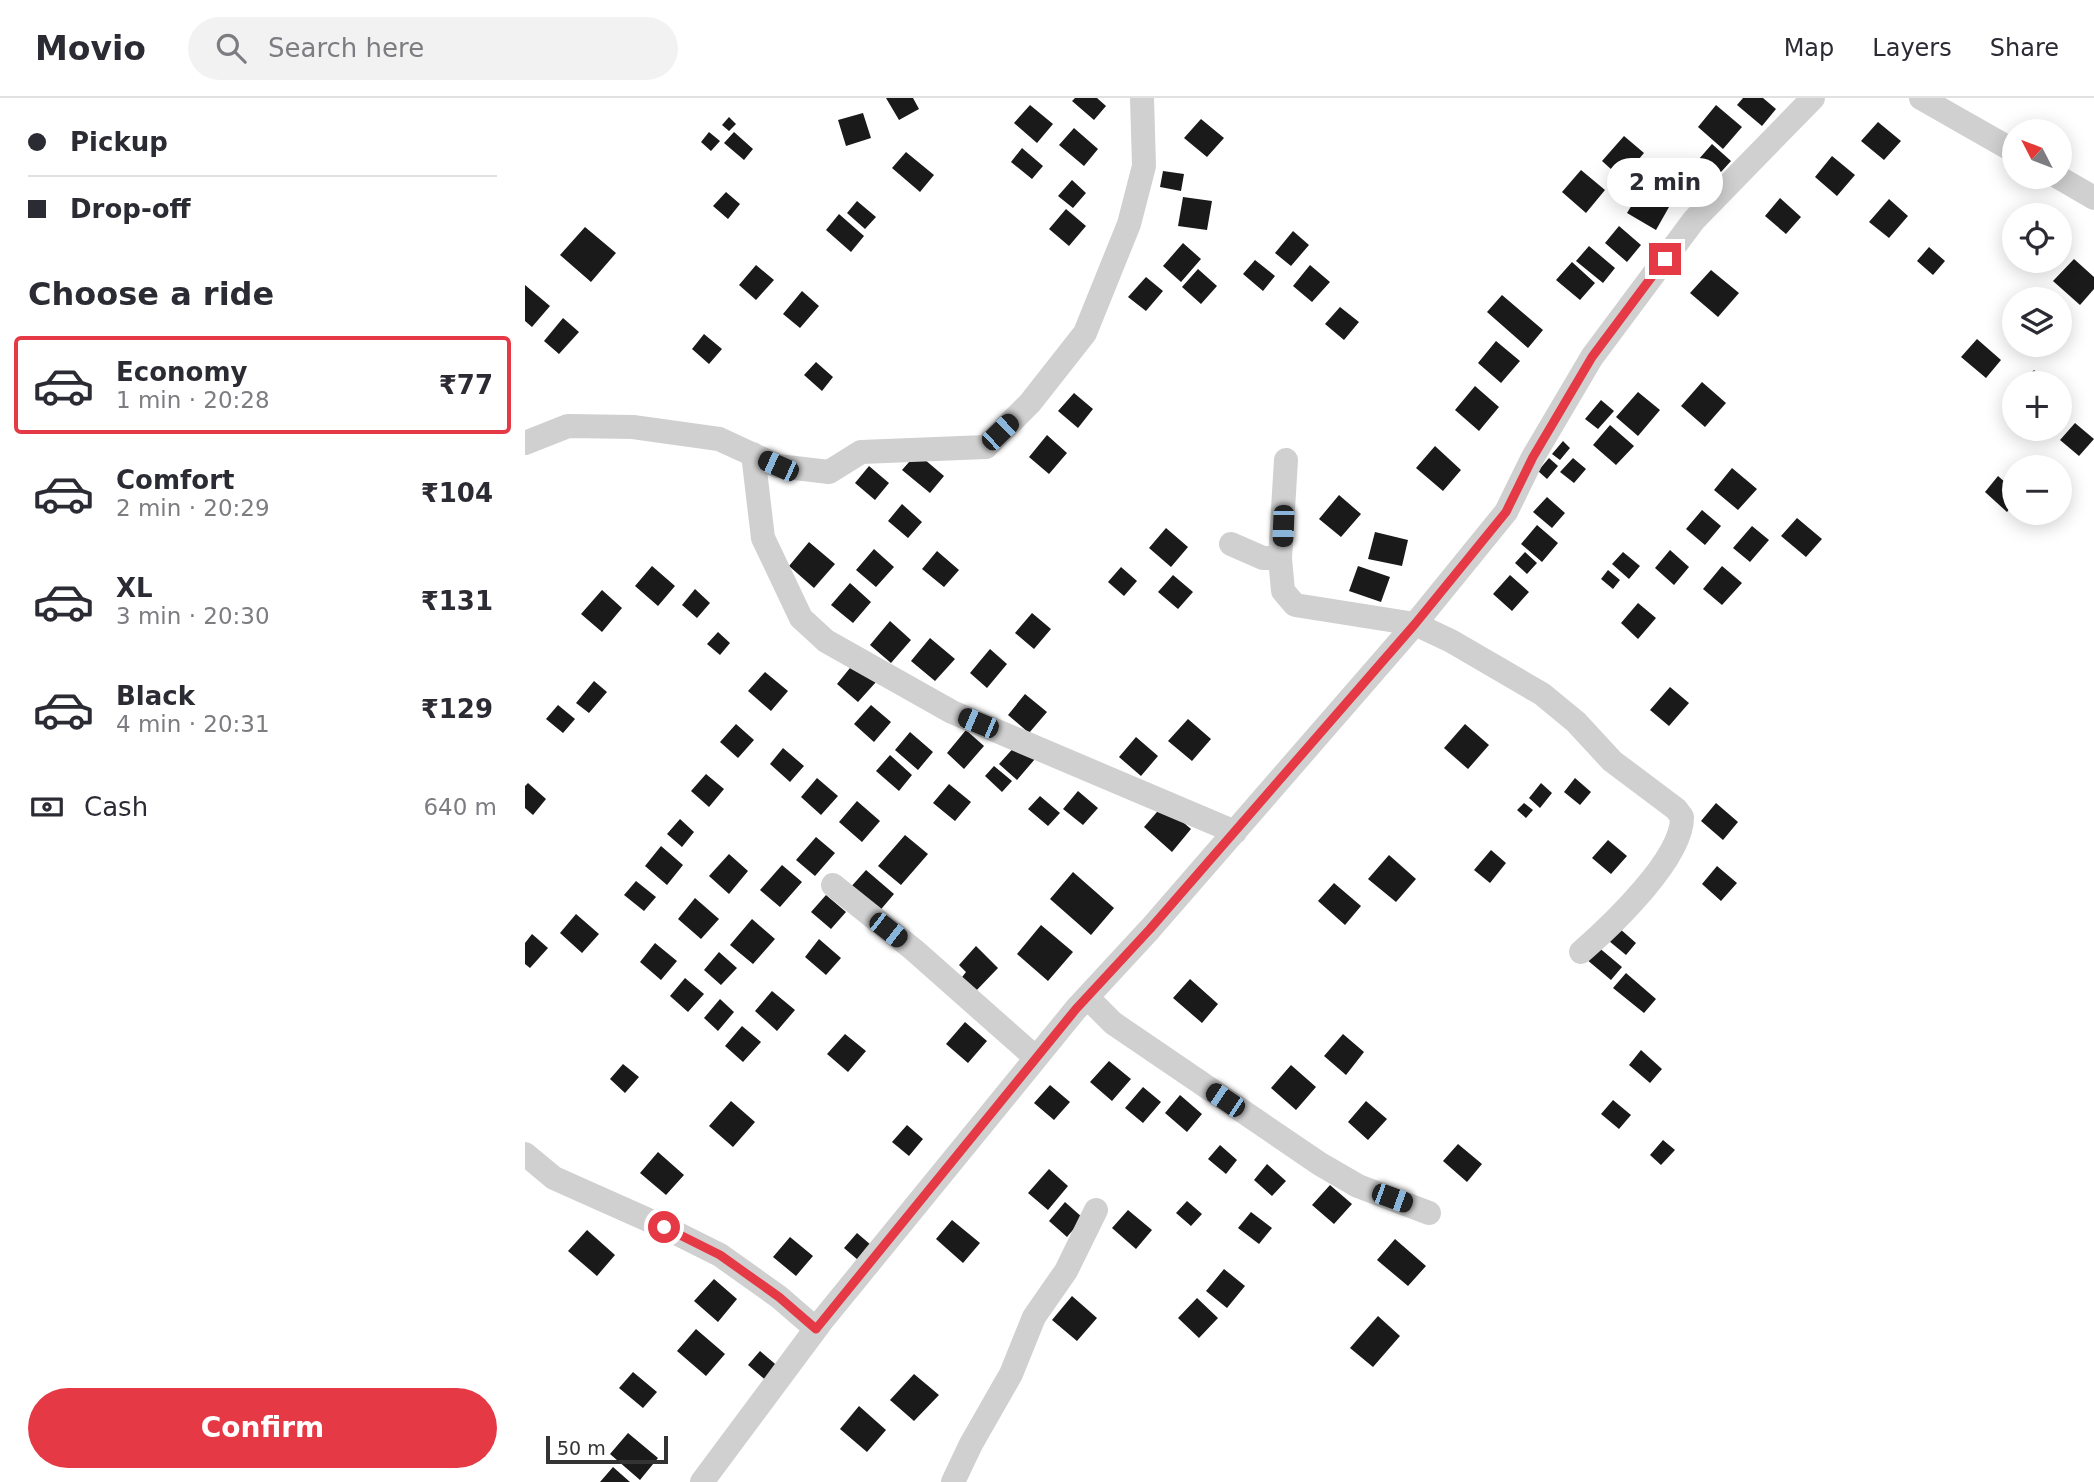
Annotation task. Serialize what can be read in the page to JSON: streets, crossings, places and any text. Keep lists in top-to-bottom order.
{
  "scale_bar": "50 m",
  "north": "top left",
  "page": {
    "header": "Movio",
    "search": "Search here",
    "nav": ["Map", "Layers", "Share"],
    "banner": ["Pickup", "Drop-off"],
    "map_buttons": ["+", "−"],
    "bubble": "2 min",
    "heading": "Choose a ride",
    "list": [
      {
        "name": "Economy",
        "note": "1 min · 20:28",
        "value": "₹77"
      },
      {
        "name": "Comfort",
        "note": "2 min · 20:29",
        "value": "₹104"
      },
      {
        "name": "XL",
        "note": "3 min · 20:30",
        "value": "₹131"
      },
      {
        "name": "Black",
        "note": "4 min · 20:31",
        "value": "₹129"
      }
    ],
    "pay": ["Cash", "640 m"],
    "buttons": "Confirm",
    "scale": "50 m"
  }
}
